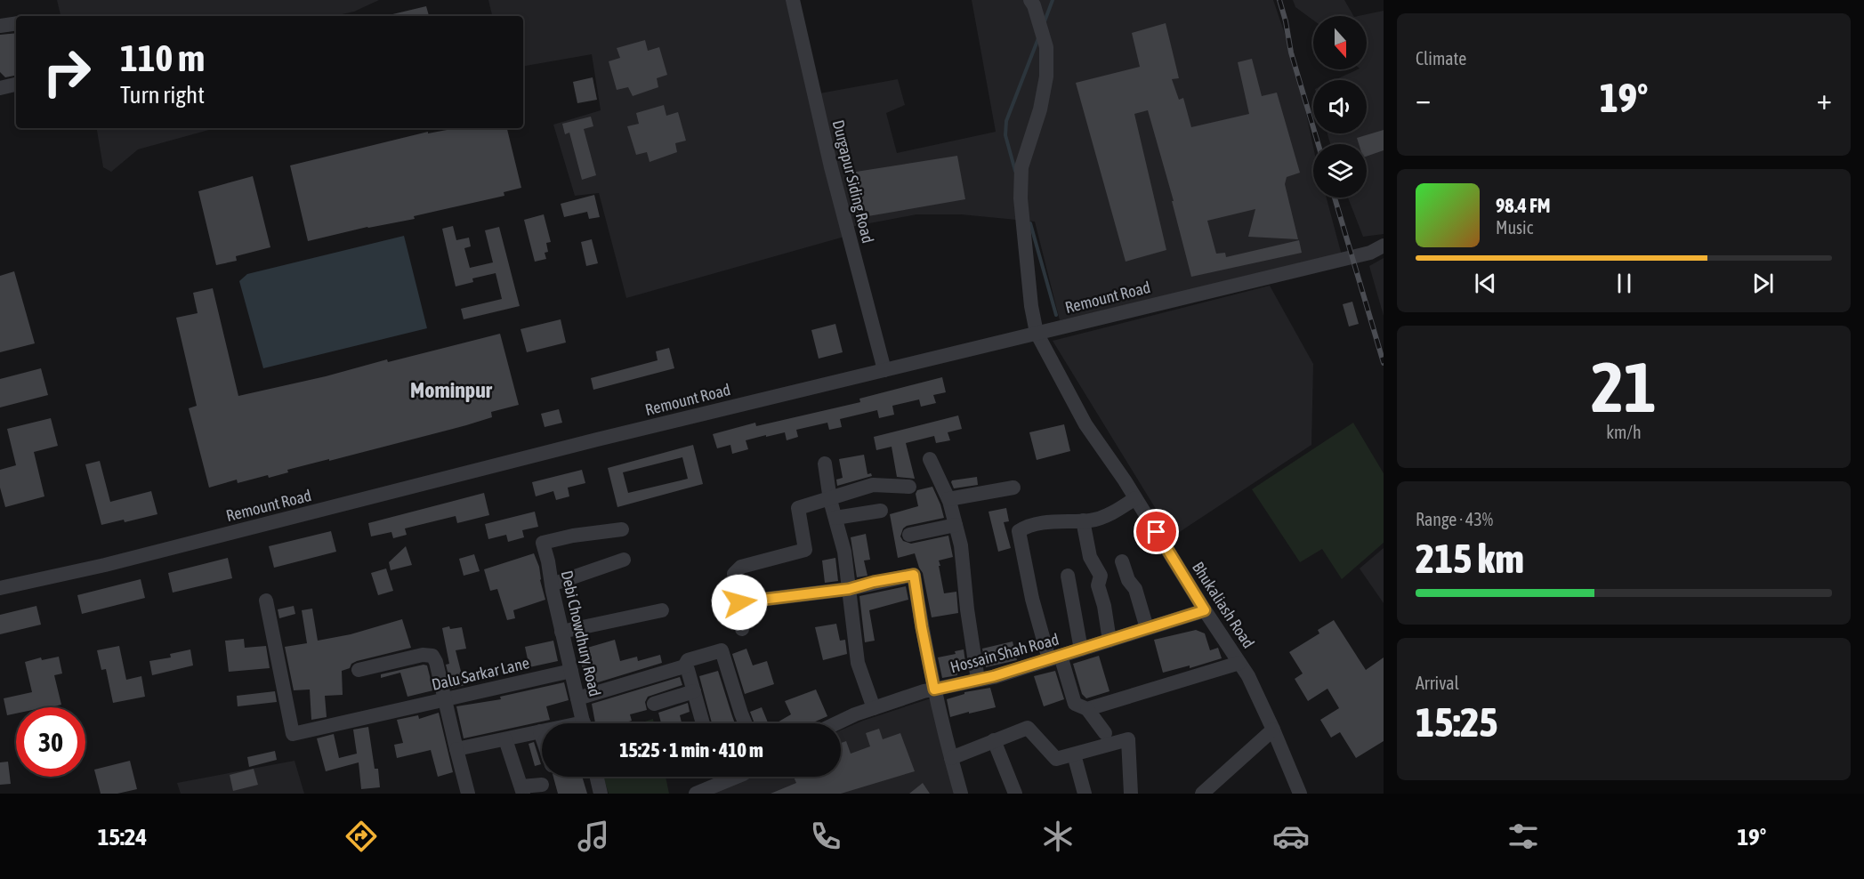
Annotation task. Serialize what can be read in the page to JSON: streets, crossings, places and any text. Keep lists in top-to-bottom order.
{
  "streets": {
    "street": [
      "Durgapur Siding Road",
      "Remount Road",
      "Bhukaliash Road",
      "Debi Chowdhury Road",
      "Hossain Shah Road",
      "Dalu Sarkar Lane"
    ]
  },
  "crossings": [
    ["Durgapur Siding Road", "Remount Road"],
    ["Remount Road", "Bhukaliash Road"],
    ["Bhukaliash Road", "Hossain Shah Road"],
    ["Debi Chowdhury Road", "Dalu Sarkar Lane"]
  ],
  "districts": ["Mominpur"],
  "north": "bottom",
  "page": {
    "tile": [
      "Climate",
      ["21", "km/h"],
      ["Range · 43%", "215 km"],
      ["Arrival", "15:25"]
    ],
    "turn": ["110 m", "Turn right"],
    "heat": ["−", "19°", "+"],
    "song": ["98.4 FM", "Music"],
    "limit": "30",
    "trip": "15:25 · 1 min · 410 m",
    "tabs": ["15:24", "19°"]
  }
}
